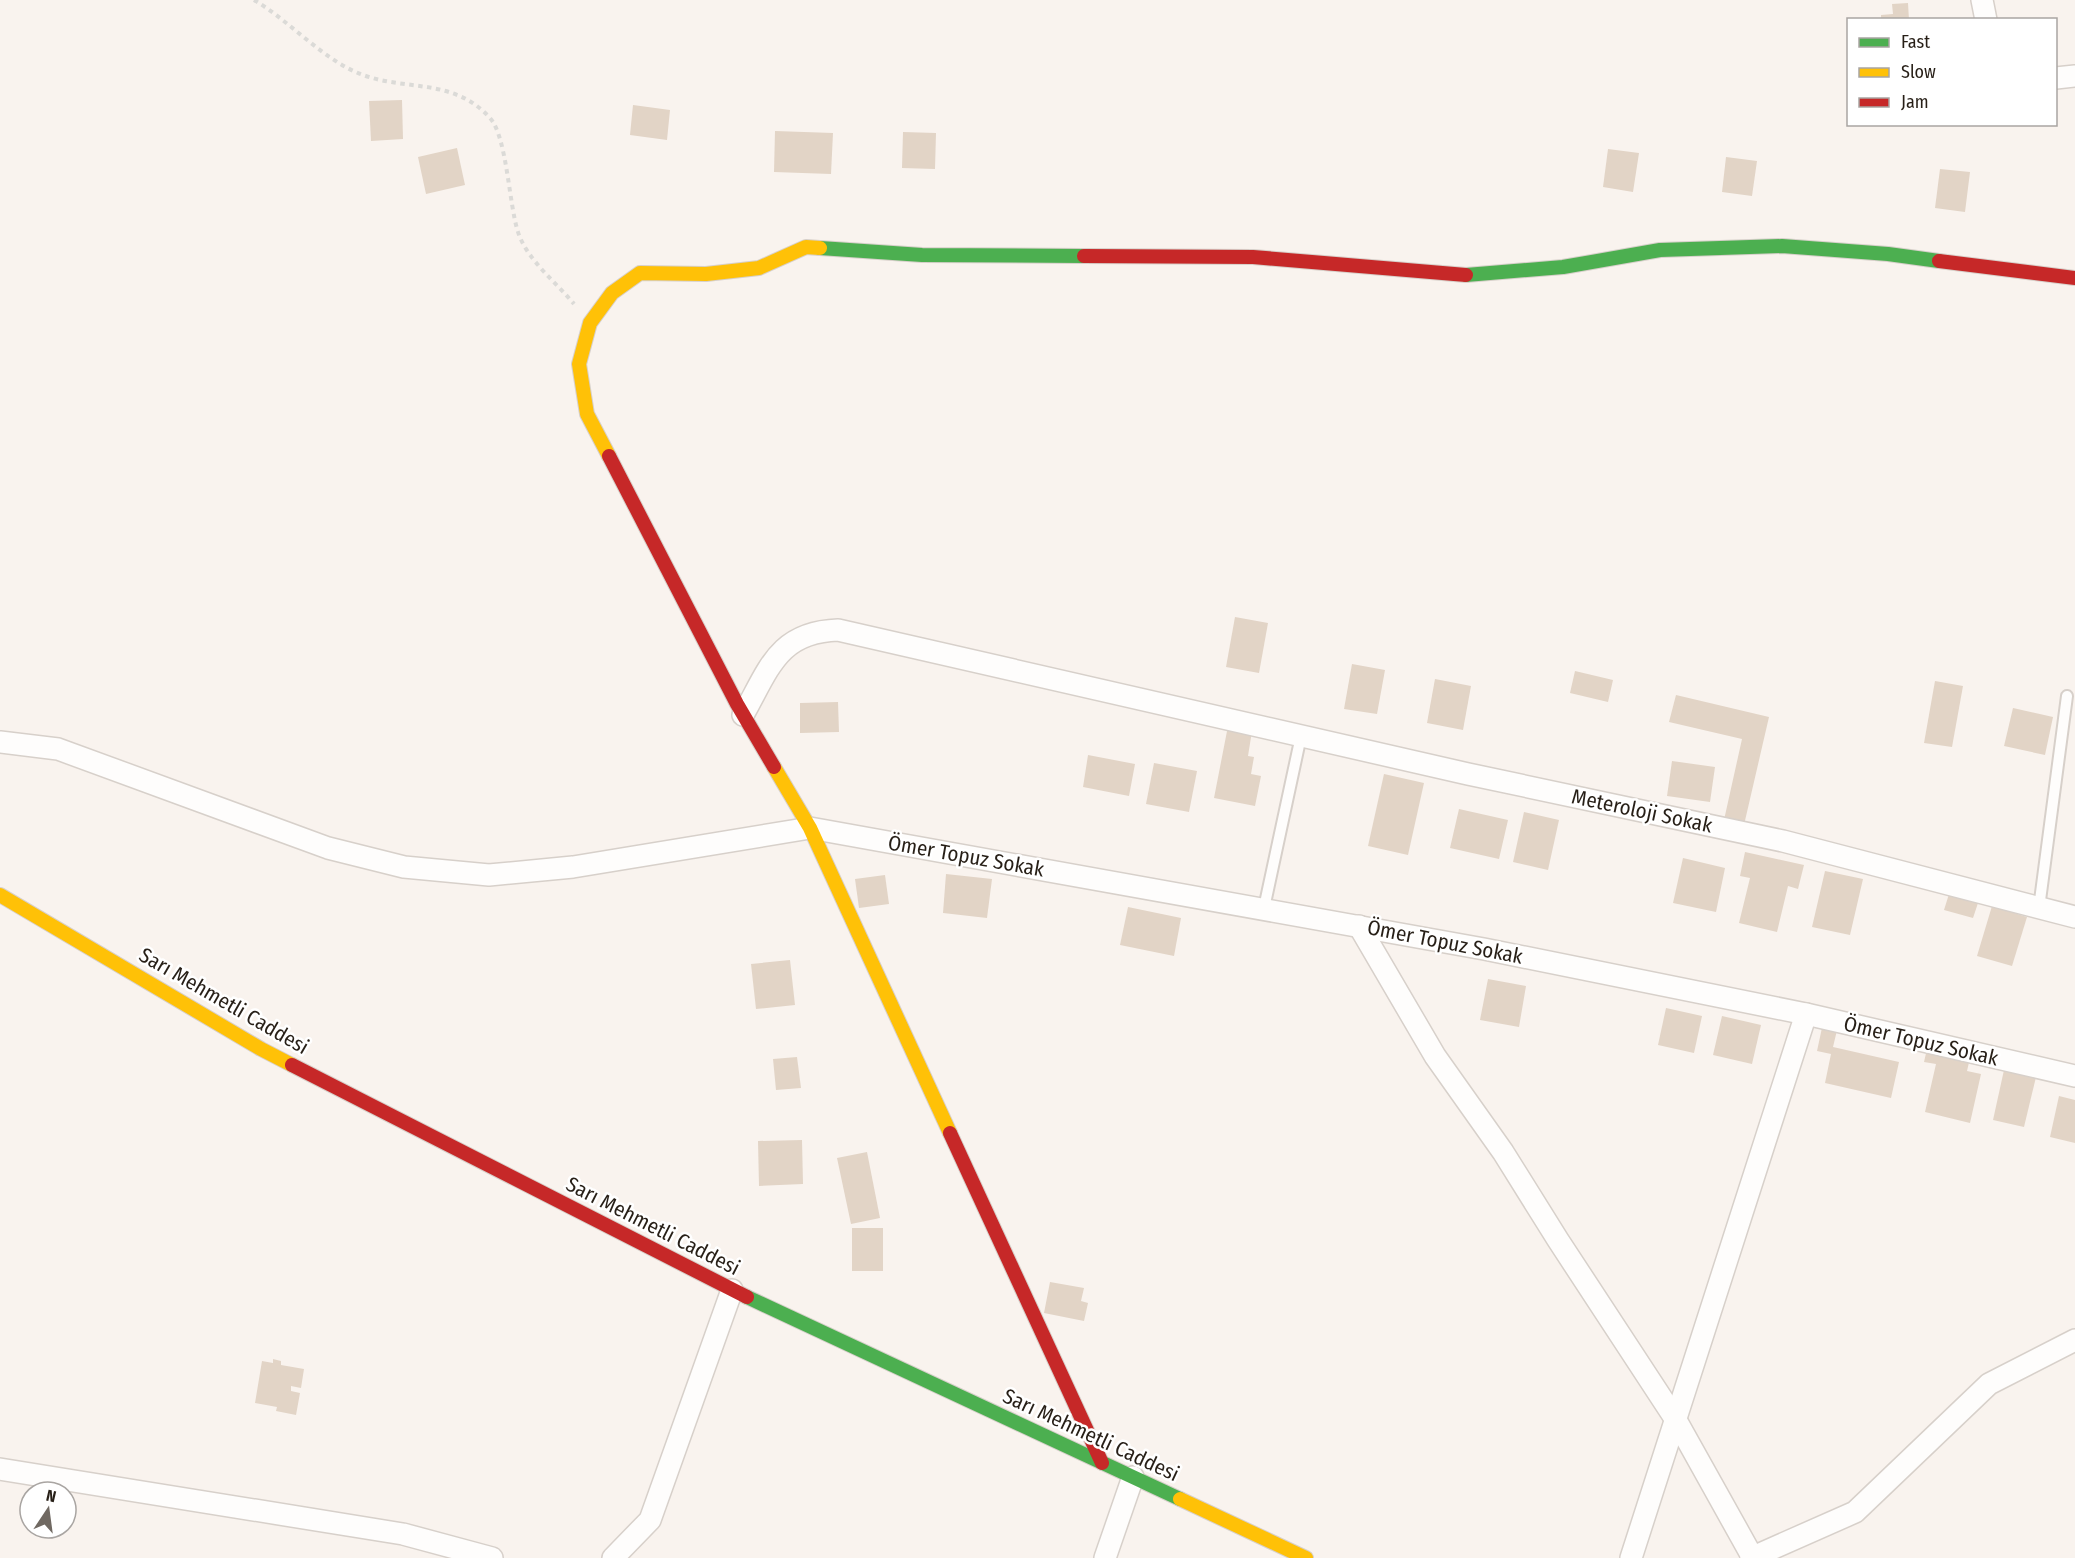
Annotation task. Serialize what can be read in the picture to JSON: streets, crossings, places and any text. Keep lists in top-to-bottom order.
{
  "streets": {
    "street": ["Meteroloji Sokak", "Ömer Topuz Sokak", "Sarı Mehmetli Caddesi"]
  },
  "legend": ["Fast", "Slow", "Jam"],
  "north": "top"
}
